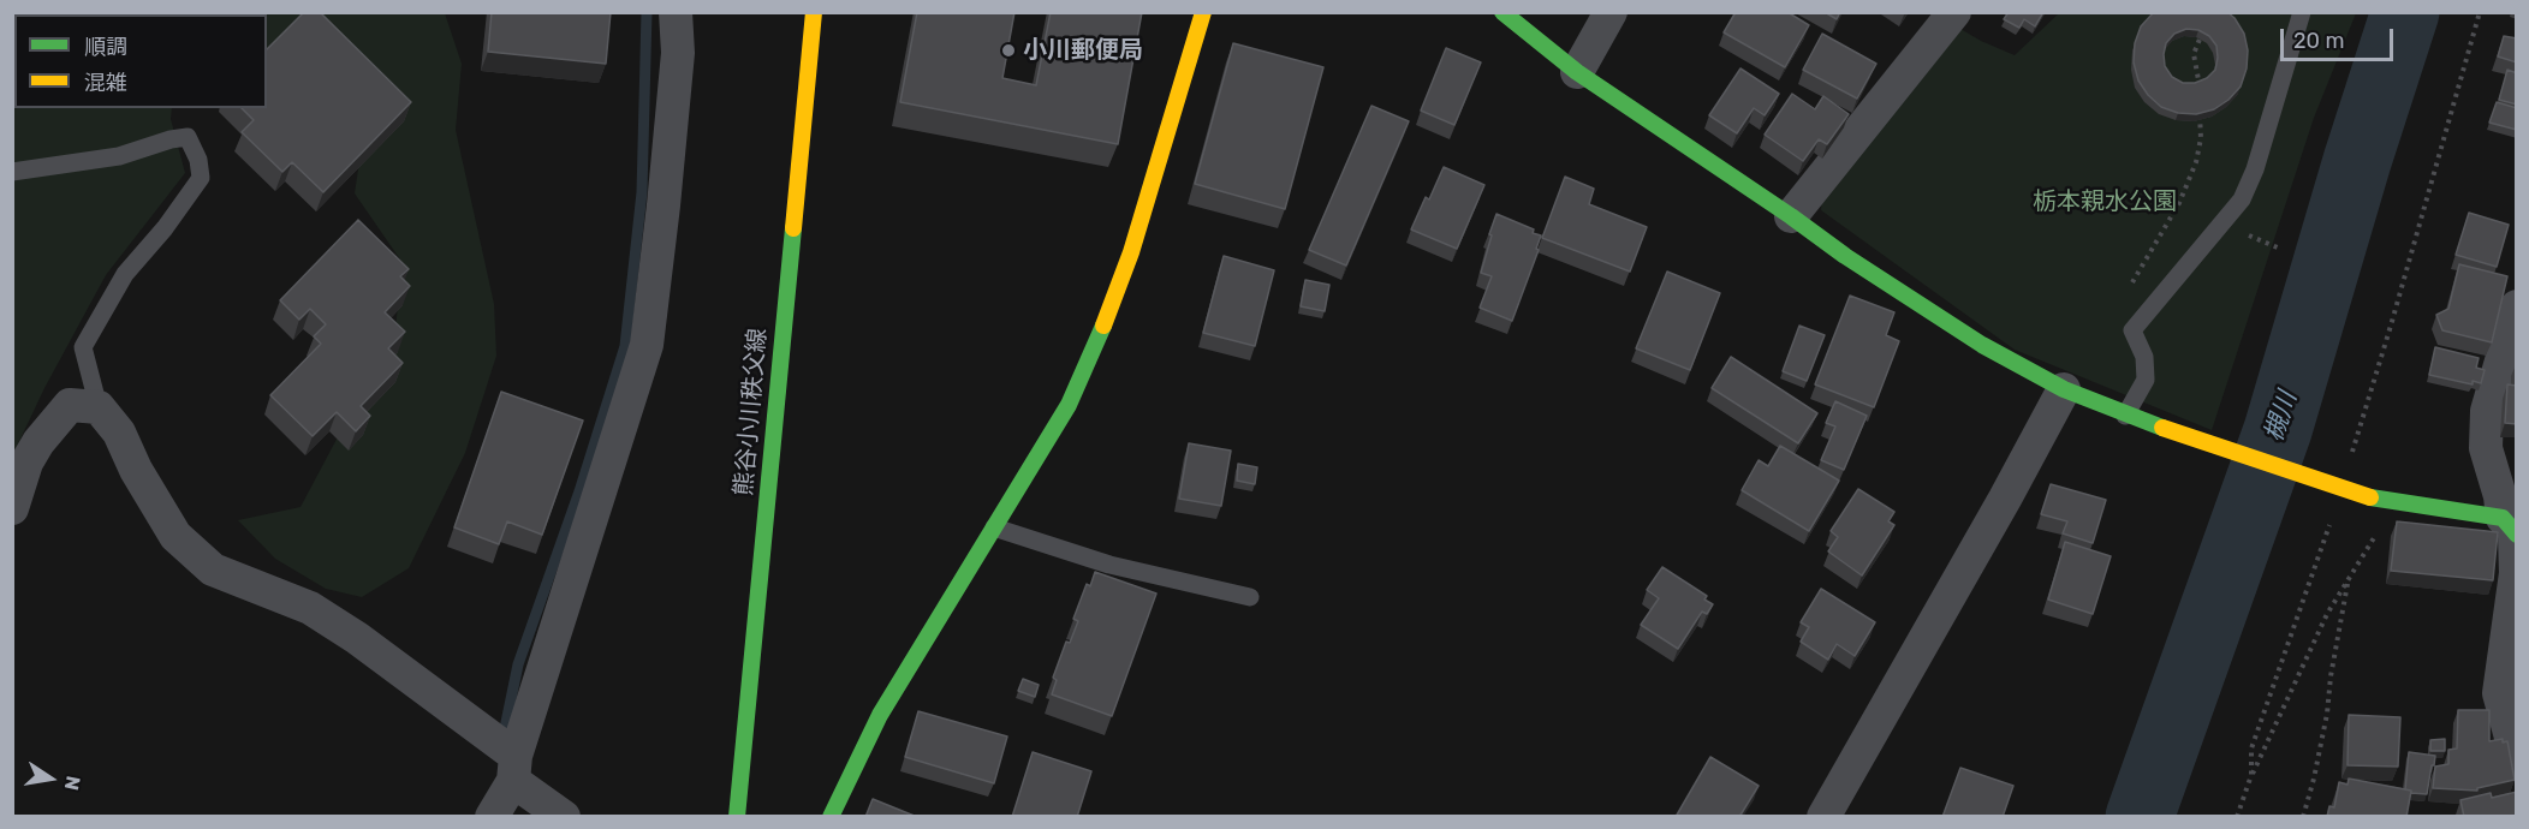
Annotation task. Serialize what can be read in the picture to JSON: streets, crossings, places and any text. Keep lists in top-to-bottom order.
{
  "streets": {
    "street": ["熊谷小川秩父線"]
  },
  "water": ["槻川"],
  "parks": ["栃本親水公園"],
  "places": ["小川郵便局"],
  "legend": ["順調", "混雑"],
  "scale_bar": "20 m",
  "north": "right"
}
